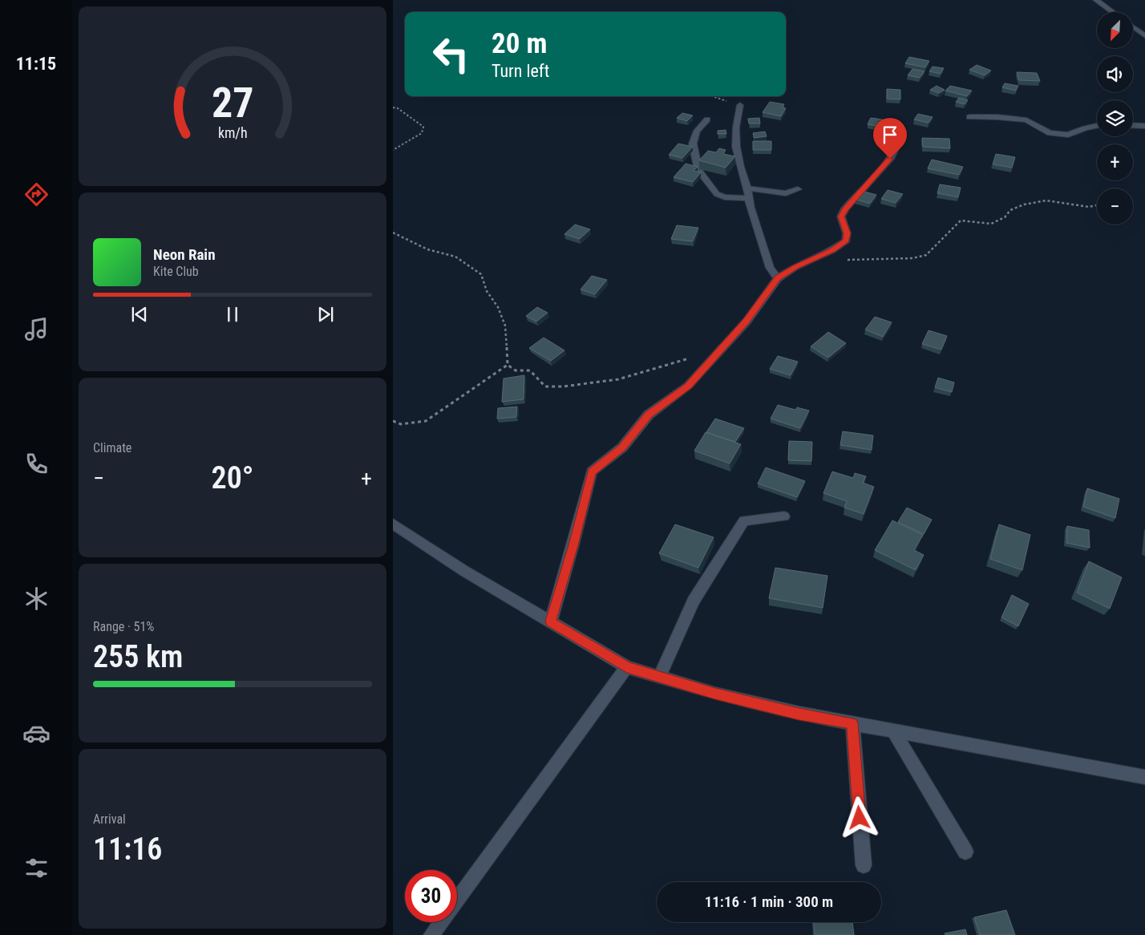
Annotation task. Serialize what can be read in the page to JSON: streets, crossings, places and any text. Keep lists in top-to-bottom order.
{
  "north": "bottom left",
  "page": {
    "tabs": "11:15",
    "map_buttons": ["+", "−"],
    "turn": ["20 m", "Turn left"],
    "song": ["Neon Rain", "Kite Club"],
    "tile": [
      "Climate",
      ["Range · 51%", "255 km"],
      ["Arrival", "11:16"]
    ],
    "heat": ["−", "20°", "+"],
    "limit": "30",
    "trip": "11:16 · 1 min · 300 m",
    "gauge": ["27", "km/h"]
  }
}
